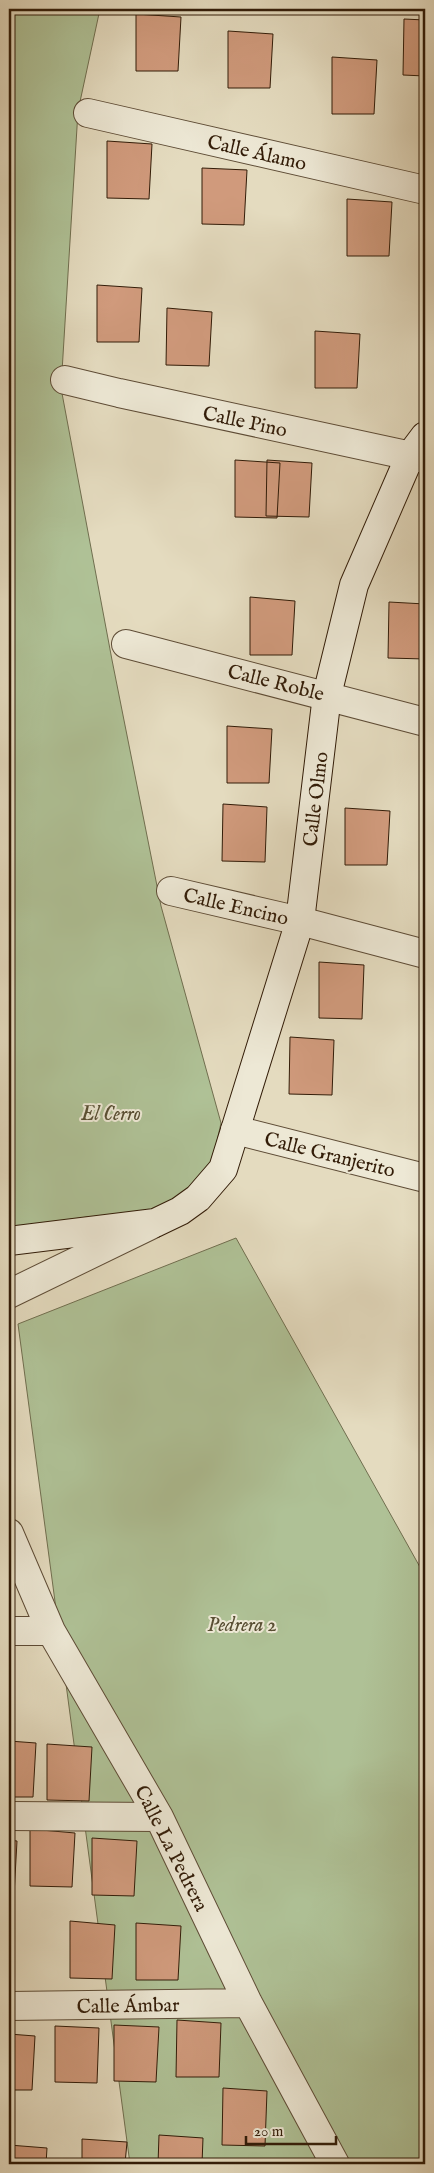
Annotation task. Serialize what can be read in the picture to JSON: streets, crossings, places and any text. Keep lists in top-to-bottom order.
{
  "streets": {
    "street": [
      "Calle Álamo",
      "Calle Pino",
      "Calle Roble",
      "Calle Olmo",
      "Calle Encino",
      "Calle Granjerito",
      "Calle La Pedrera",
      "Calle Ámbar"
    ]
  },
  "crossings": [
    ["Calle Pino", "Calle Olmo"],
    ["Calle Roble", "Calle Olmo"],
    ["Calle Olmo", "Calle Encino"],
    ["Calle Olmo", "Calle Granjerito"],
    ["Calle La Pedrera", "Calle Ámbar"]
  ],
  "parks": ["El Cerro", "Pedrera 2"],
  "scale_bar": "20 m"
}
